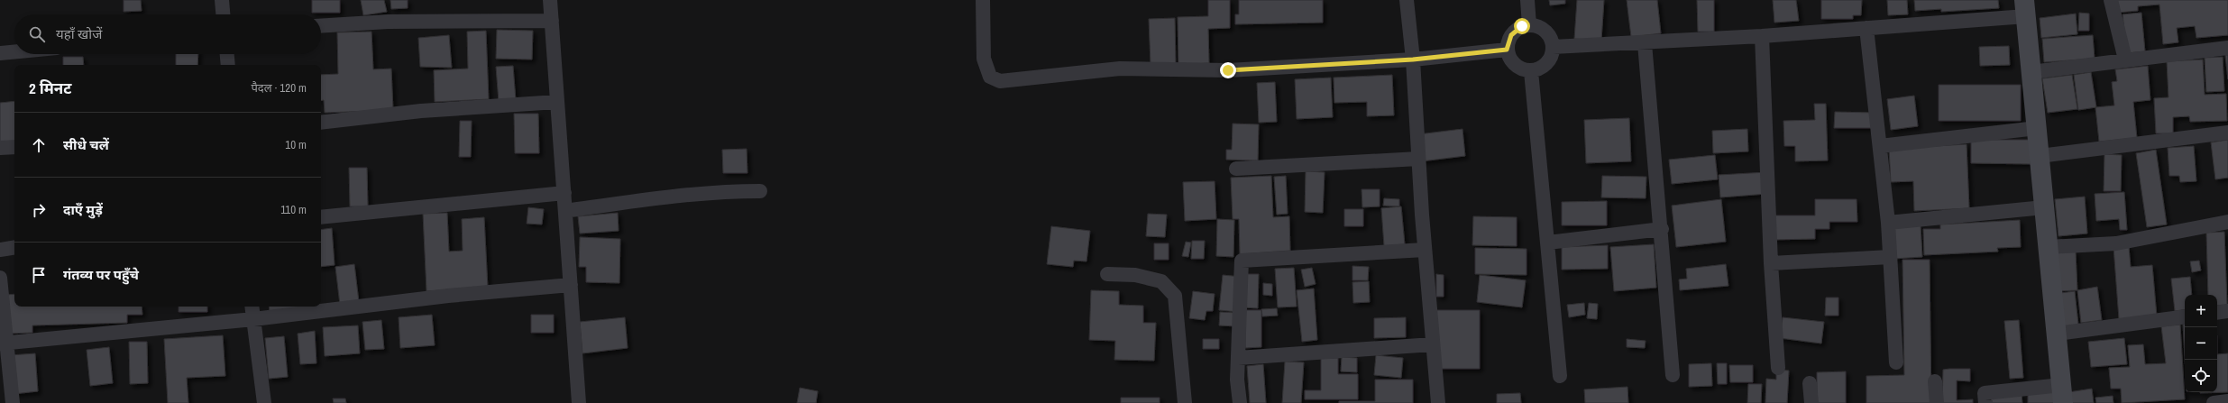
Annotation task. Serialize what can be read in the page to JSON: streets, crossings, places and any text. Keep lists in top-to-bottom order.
{
  "page": {
    "search": "यहाँ खोजें",
    "heading": ["2 मिनट", "पैदल · 120 m"],
    "list": [
      ["सीधे चलें", "10 m"],
      ["दाएँ मुड़ें", "110 m"],
      "गंतव्य पर पहुँचे"
    ],
    "map_buttons": ["+", "−"]
  }
}
